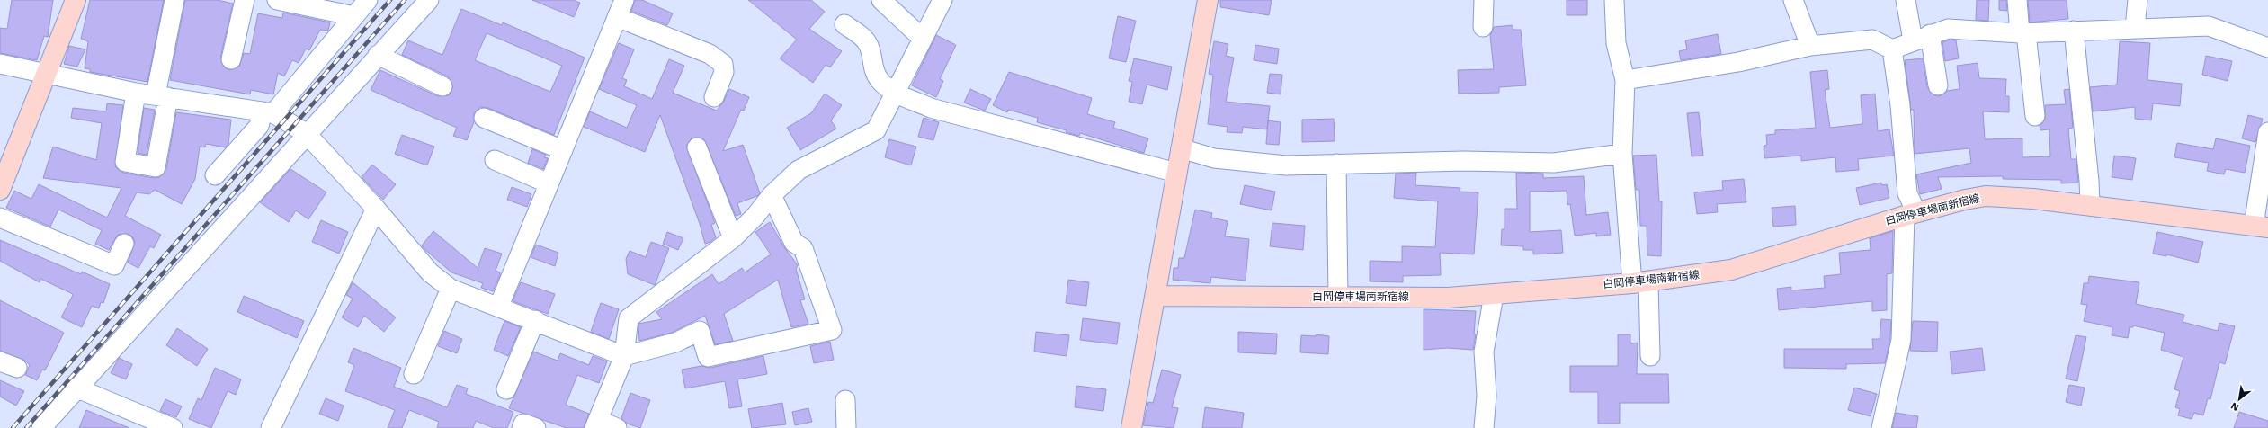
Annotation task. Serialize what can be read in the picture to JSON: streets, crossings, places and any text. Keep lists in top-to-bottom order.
{
  "streets": {
    "main road": ["白岡停車場南新宿線"]
  },
  "north": "bottom left"
}
